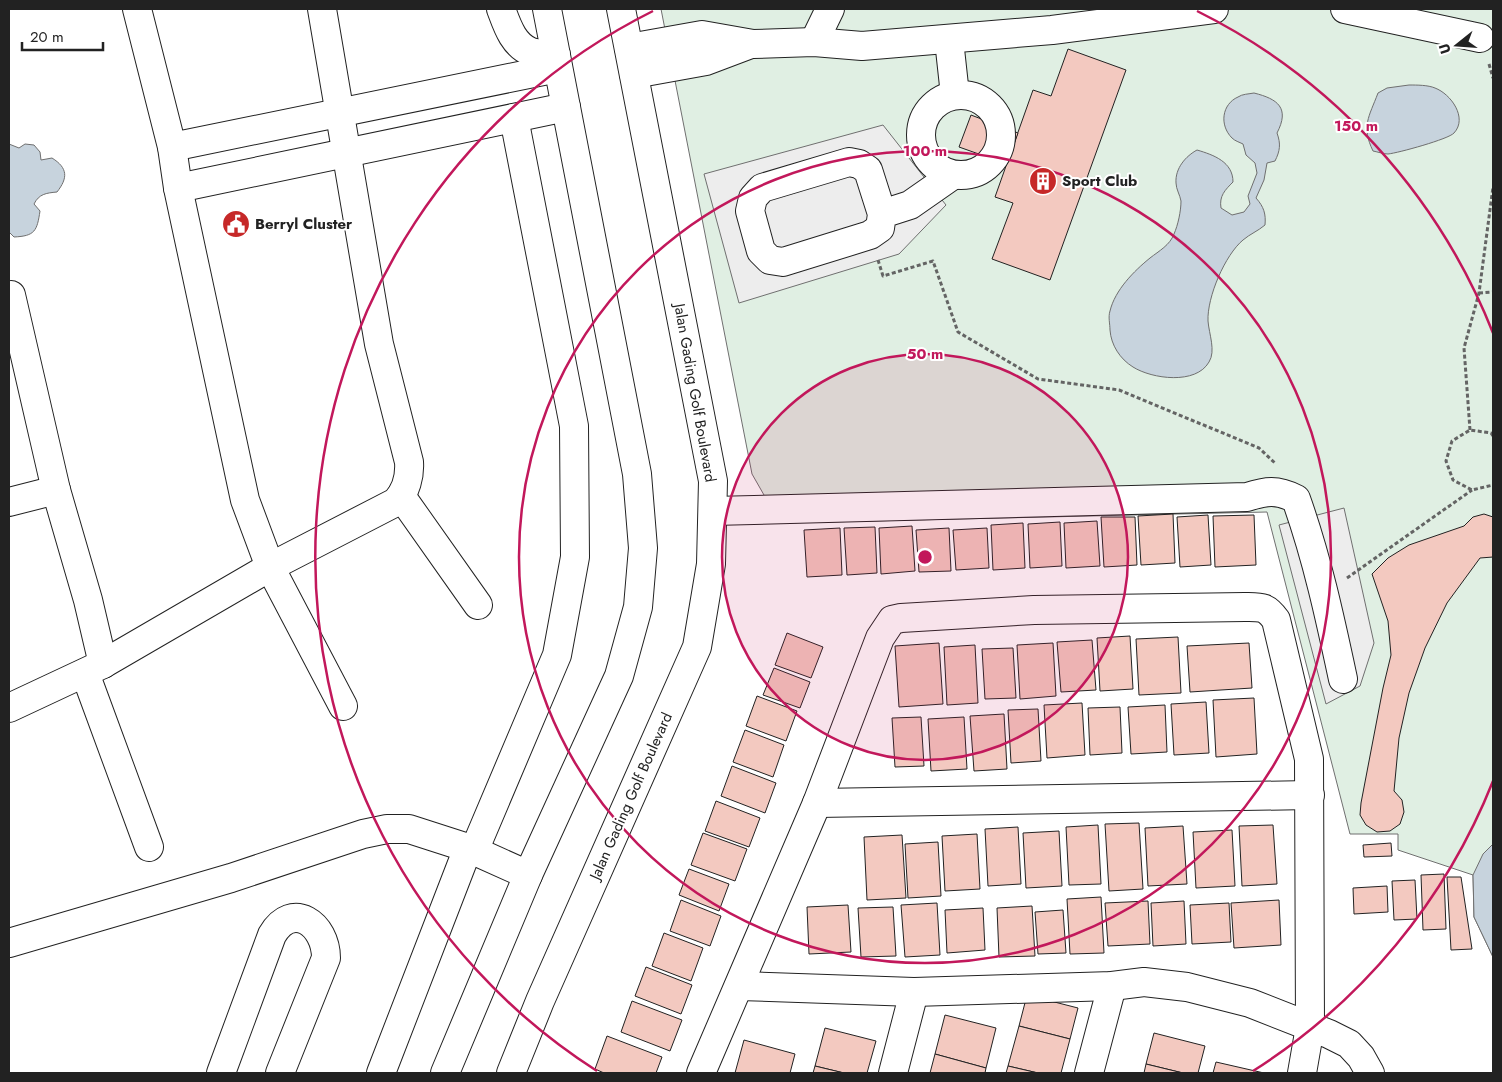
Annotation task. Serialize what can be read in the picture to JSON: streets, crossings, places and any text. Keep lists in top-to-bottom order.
{
  "streets": {
    "street": ["Jalan Gading Golf Boulevard"]
  },
  "places": {
    "building": ["Sport Club"],
    "public building": ["Berryl Cluster"]
  },
  "scale_bar": "20 m",
  "north": "left",
  "rings": ["150 m", "100 m", "50 m"]
}
